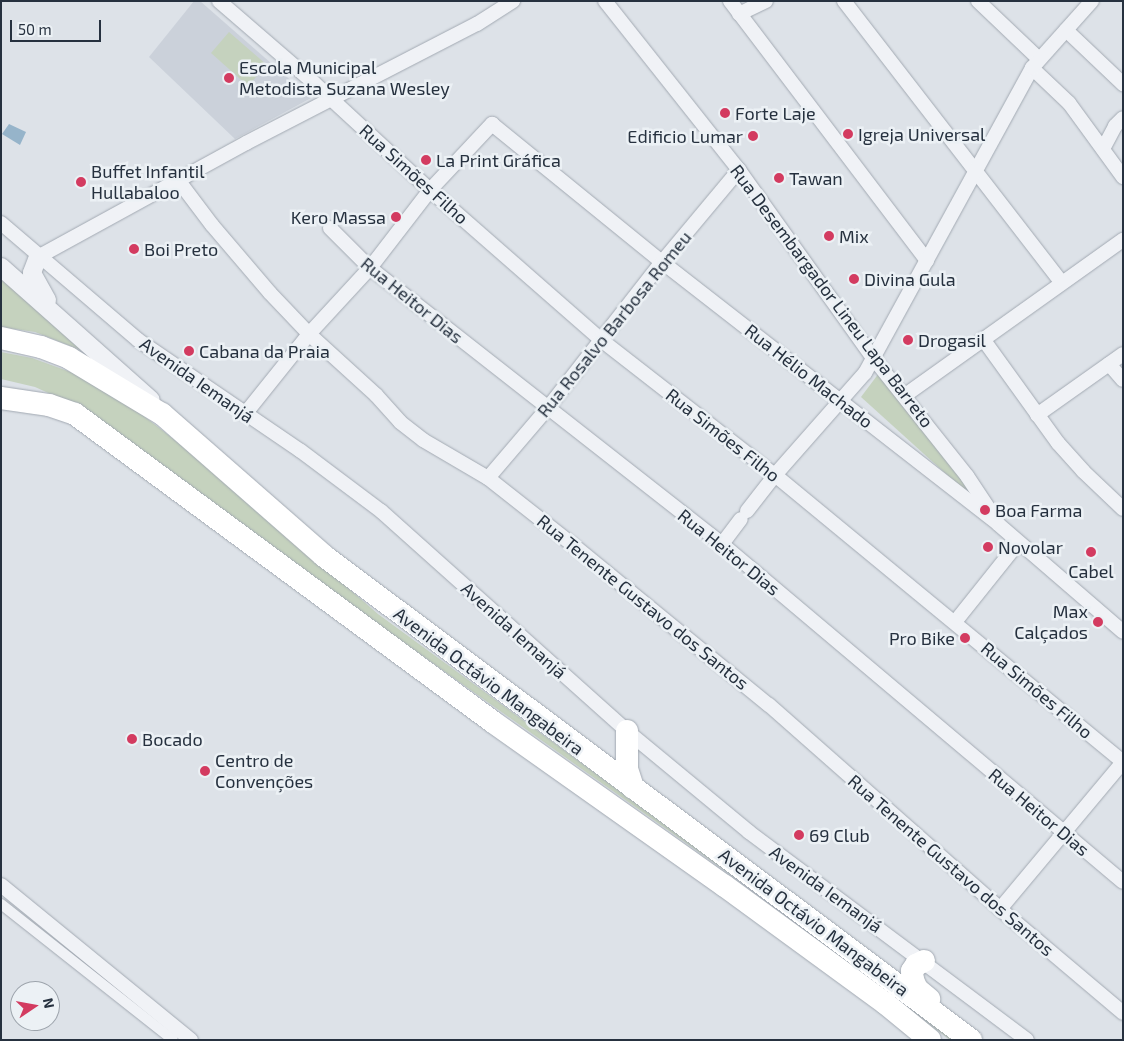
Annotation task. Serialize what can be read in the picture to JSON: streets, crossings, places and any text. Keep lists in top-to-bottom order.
{
  "streets": {
    "main road": ["Avenida Octávio Mangabeira"],
    "street": [
      "Rua Simões Filho",
      "Rua Desembargador Lineu Lapa Barreto",
      "Rua Heitor Dias",
      "Rua Rosalvo Barbosa Romeu",
      "Rua Hélio Machado",
      "Avenida Iemanjá",
      "Rua Tenente Gustavo dos Santos"
    ]
  },
  "crossings": [
    ["Rua Simões Filho", "Rua Rosalvo Barbosa Romeu"],
    ["Rua Simões Filho", "Rua Hélio Machado"],
    ["Rua Desembargador Lineu Lapa Barreto", "Rua Rosalvo Barbosa Romeu"],
    ["Rua Desembargador Lineu Lapa Barreto", "Rua Hélio Machado"],
    ["Rua Heitor Dias", "Rua Rosalvo Barbosa Romeu"],
    ["Rua Rosalvo Barbosa Romeu", "Rua Hélio Machado"],
    ["Rua Rosalvo Barbosa Romeu", "Rua Tenente Gustavo dos Santos"]
  ],
  "places": [
    "Escola Municipal Metodista Suzana Wesley",
    "Forte Laje",
    "Igreja Universal",
    "Edificio Lumar",
    "La Print Gráfica",
    "Tawan",
    "Buffet Infantil Hullabaloo",
    "Kero Massa",
    "Mix",
    "Boi Preto",
    "Divina Gula",
    "Drogasil",
    "Cabana da Praia",
    "Boa Farma",
    "Novolar",
    "Cabel",
    "Max Calçados",
    "Pro Bike",
    "Bocado",
    "Centro de Convenções",
    "69 Club"
  ],
  "scale_bar": "50 m",
  "north": "right"
}
